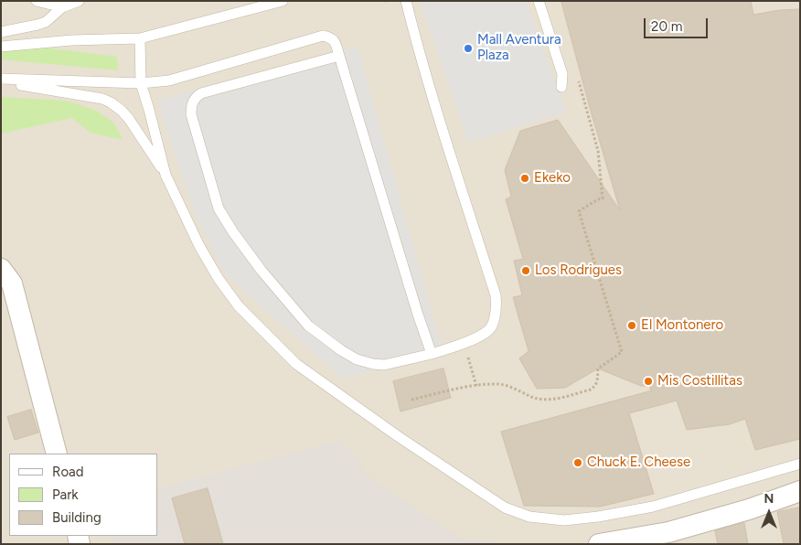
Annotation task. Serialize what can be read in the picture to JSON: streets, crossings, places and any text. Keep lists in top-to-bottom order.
{
  "places": [
    "Mall Aventura Plaza",
    "Ekeko",
    "Los Rodrigues",
    "El Montonero",
    "Mis Costillitas",
    "Chuck E. Cheese"
  ],
  "legend": ["Road", "Park", "Building"],
  "scale_bar": "20 m",
  "north": "top"
}
